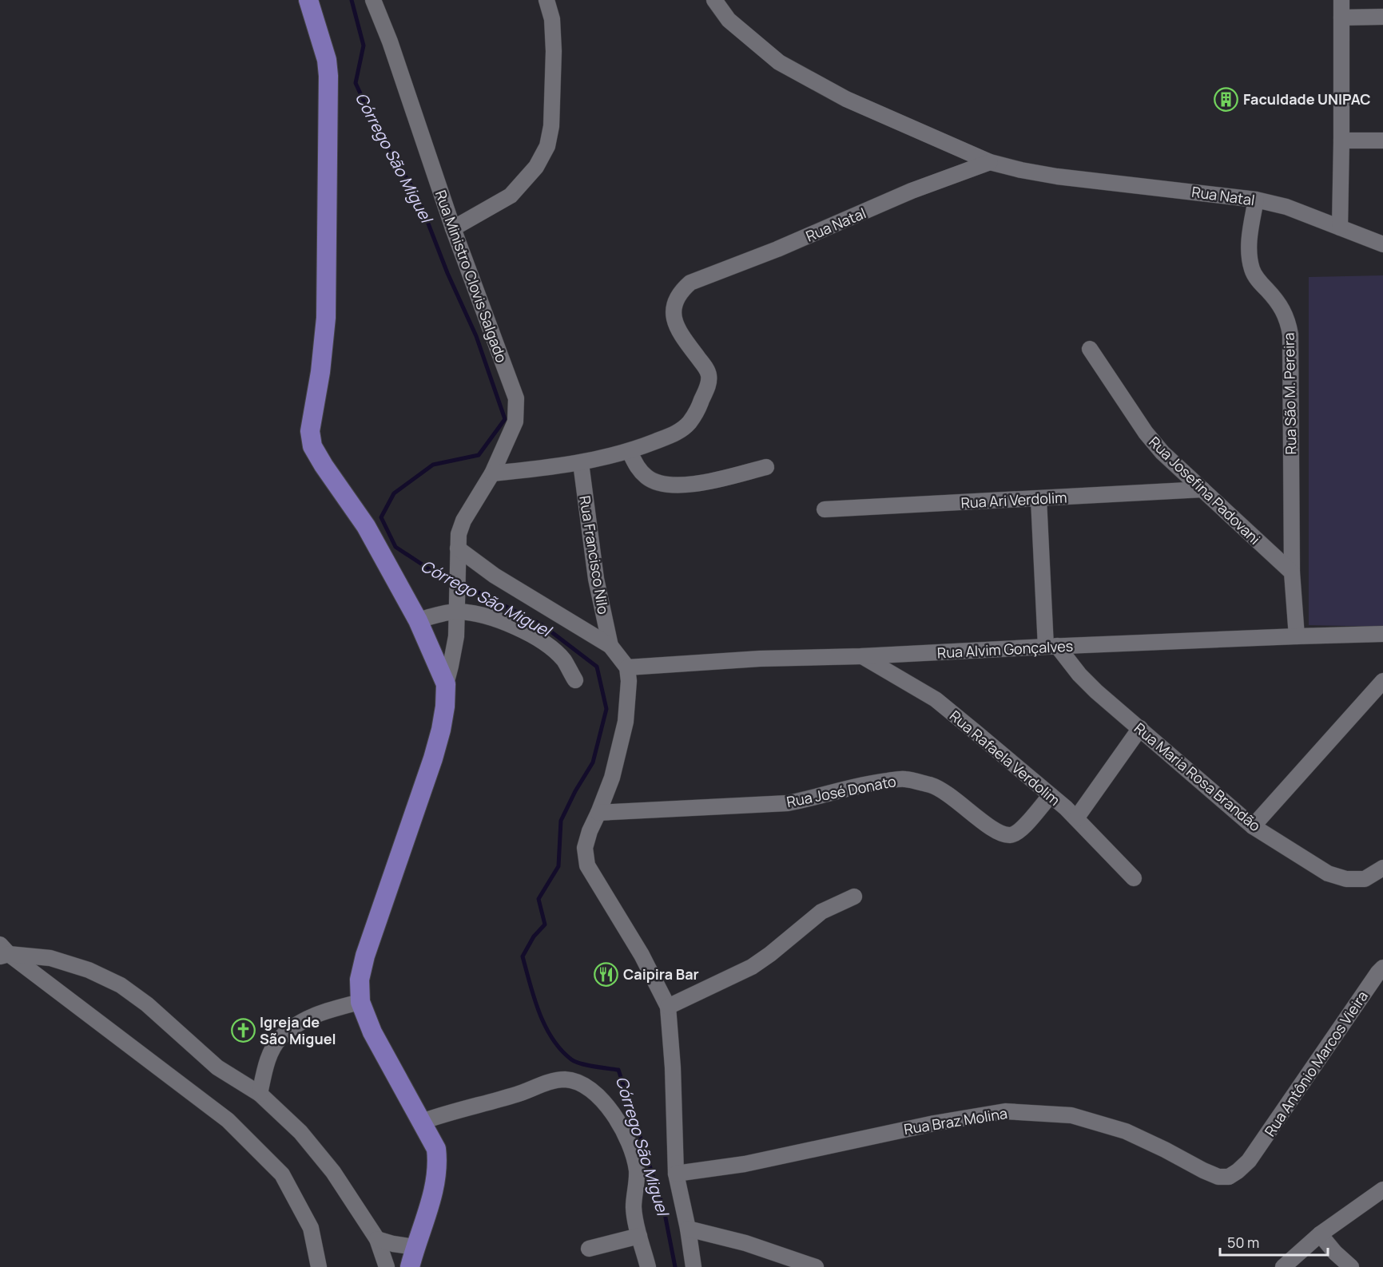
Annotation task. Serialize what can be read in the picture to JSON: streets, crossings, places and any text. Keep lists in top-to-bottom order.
{
  "streets": {
    "street": [
      "Rua Natal",
      "Rua Ministro Clovis Salgado",
      "Rua São M. Pereira",
      "Rua Josefina Padovani",
      "Rua Ari Verdolim",
      "Rua Francisco Nilo",
      "Rua Alvim Gonçalves",
      "Rua Rafaela Verdolim",
      "Rua Maria Rosa Brandão",
      "Rua José Donato",
      "Rua Antônio Marcos Vieira",
      "Rua Braz Molina"
    ]
  },
  "crossings": [
    ["Rua Natal", "Rua Ministro Clovis Salgado"],
    ["Rua Natal", "Rua São M. Pereira"],
    ["Rua Natal", "Rua Francisco Nilo"],
    ["Rua São M. Pereira", "Rua Josefina Padovani"],
    ["Rua Josefina Padovani", "Rua Ari Verdolim"],
    ["Rua Alvim Gonçalves", "Rua Rafaela Verdolim"],
    ["Rua Alvim Gonçalves", "Rua Maria Rosa Brandão"],
    ["Rua Rafaela Verdolim", "Rua José Donato"],
    ["Rua Antônio Marcos Vieira", "Rua Braz Molina"]
  ],
  "water": ["Córrego São Miguel"],
  "places": {
    "building": ["Faculdade UNIPAC"],
    "restaurant": ["Caipira Bar"],
    "church": ["Igreja de São Miguel"]
  },
  "scale_bar": "50 m"
}
